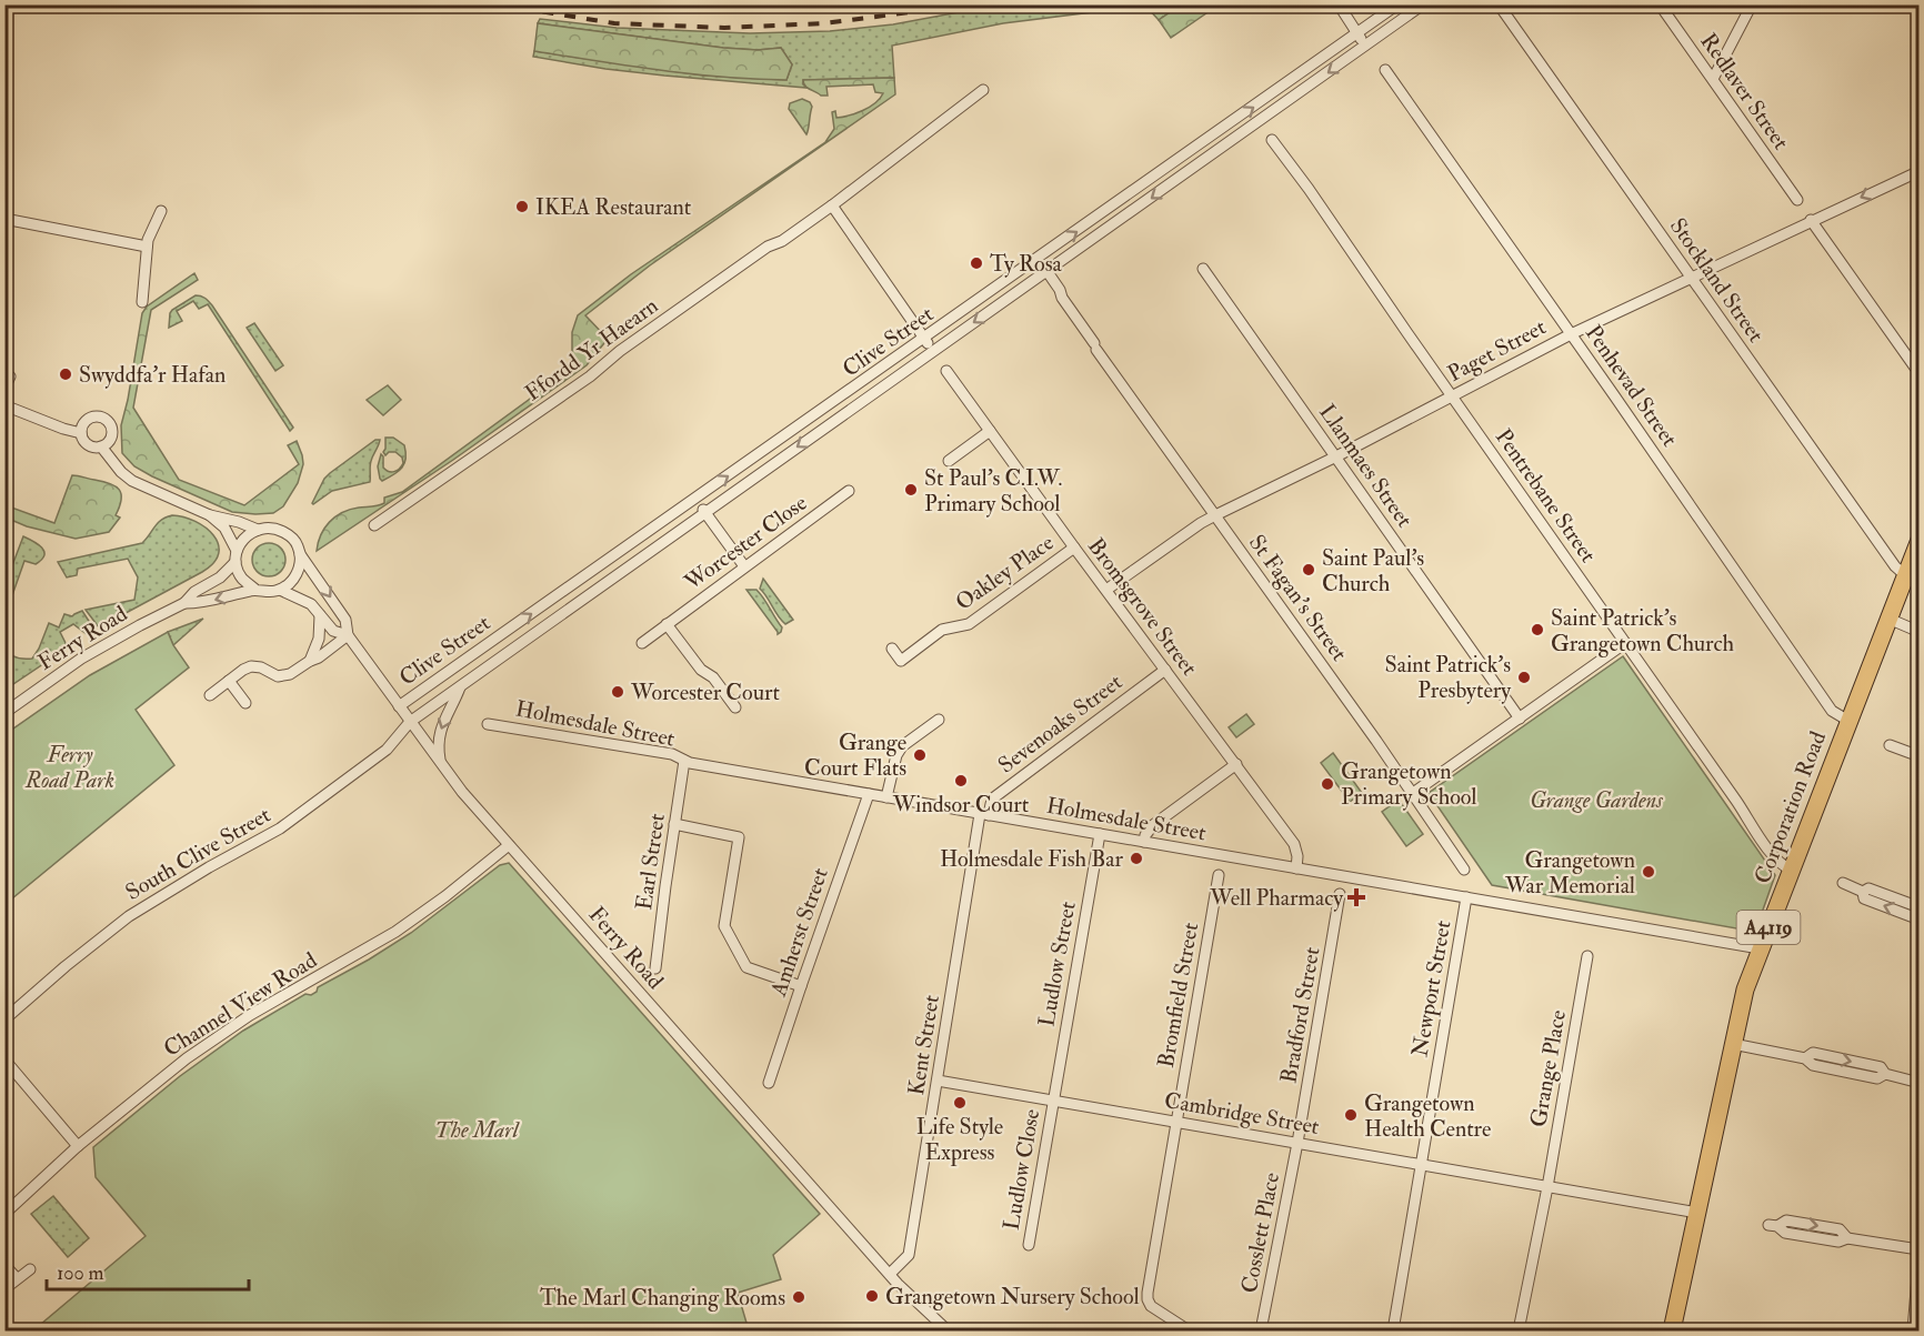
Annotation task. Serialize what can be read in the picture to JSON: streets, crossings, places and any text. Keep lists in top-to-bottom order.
{
  "streets": {
    "main road": ["Corporation Road", "A4119"],
    "street": [
      "Redlaver Street",
      "Stockland Street",
      "Clive Street",
      "Ffordd Yr Haearn",
      "Paget Street",
      "Penhevad Street",
      "Llanmaes Street",
      "Pentrebane Street",
      "Worcester Close",
      "Oakley Place",
      "St Fagan's Street",
      "Bromsgrove Street",
      "Ferry Road",
      "Holmesdale Street",
      "Sevenoaks Street",
      "South Clive Street",
      "Earl Street",
      "Amherst Street",
      "Ludlow Street",
      "Newport Street",
      "Bromfield Street",
      "Channel View Road",
      "Bradford Street",
      "Kent Street",
      "Grange Place",
      "Cambridge Street",
      "Ludlow Close",
      "Cosslett Place"
    ]
  },
  "crossings": [
    ["Stockland Street", "Paget Street"],
    ["Stockland Street", "Corporation Road"],
    ["Clive Street", "St Fagan's Street"],
    ["Clive Street", "Ferry Road"],
    ["Clive Street", "South Clive Street"],
    ["Paget Street", "Penhevad Street"],
    ["Paget Street", "Llanmaes Street"],
    ["Paget Street", "Pentrebane Street"],
    ["Paget Street", "St Fagan's Street"],
    ["Paget Street", "Bromsgrove Street"],
    ["Penhevad Street", "Corporation Road"],
    ["Pentrebane Street", "Corporation Road"],
    ["Oakley Place", "Bromsgrove Street"],
    ["Bromsgrove Street", "Holmesdale Street"],
    ["Bromsgrove Street", "Sevenoaks Street"],
    ["Ferry Road", "South Clive Street"],
    ["Ferry Road", "Channel View Road"],
    ["Ferry Road", "Kent Street"],
    ["Holmesdale Street", "Sevenoaks Street"],
    ["Holmesdale Street", "Corporation Road"],
    ["Holmesdale Street", "Earl Street"],
    ["Holmesdale Street", "Amherst Street"],
    ["Holmesdale Street", "Ludlow Street"],
    ["Holmesdale Street", "Newport Street"],
    ["Holmesdale Street", "Kent Street"],
    ["Sevenoaks Street", "Kent Street"],
    ["Corporation Road", "Cambridge Street"],
    ["Ludlow Street", "Cambridge Street"],
    ["Ludlow Street", "Ludlow Close"],
    ["Newport Street", "Cambridge Street"],
    ["Bromfield Street", "Cambridge Street"],
    ["Bradford Street", "Cambridge Street"],
    ["Bradford Street", "Cosslett Place"],
    ["Kent Street", "Cambridge Street"],
    ["Grange Place", "Cambridge Street"],
    ["Cambridge Street", "Ludlow Close"],
    ["Cambridge Street", "Cosslett Place"]
  ],
  "parks": ["Ferry Road Park", "Grange Gardens", "The Marl"],
  "places": {
    "other": [
      "IKEA Restaurant",
      "Ty Rosa",
      "Swyddfa’r Hafan",
      "St Paul's C.I.W. Primary School",
      "Saint Paul's Church",
      "Saint Patrick's Grangetown Church",
      "Saint Patrick's Presbytery",
      "Worcester Court",
      "Grange Court Flats",
      "Windsor Court",
      "Grangetown Primary School",
      "Holmesdale Fish Bar",
      "Grangetown War Memorial",
      "Life Style Express",
      "Grangetown Health Centre",
      "Grangetown Nursery School",
      "The Marl Changing Rooms"
    ],
    "health": ["Well Pharmacy"]
  },
  "scale_bar": "100 m"
}
